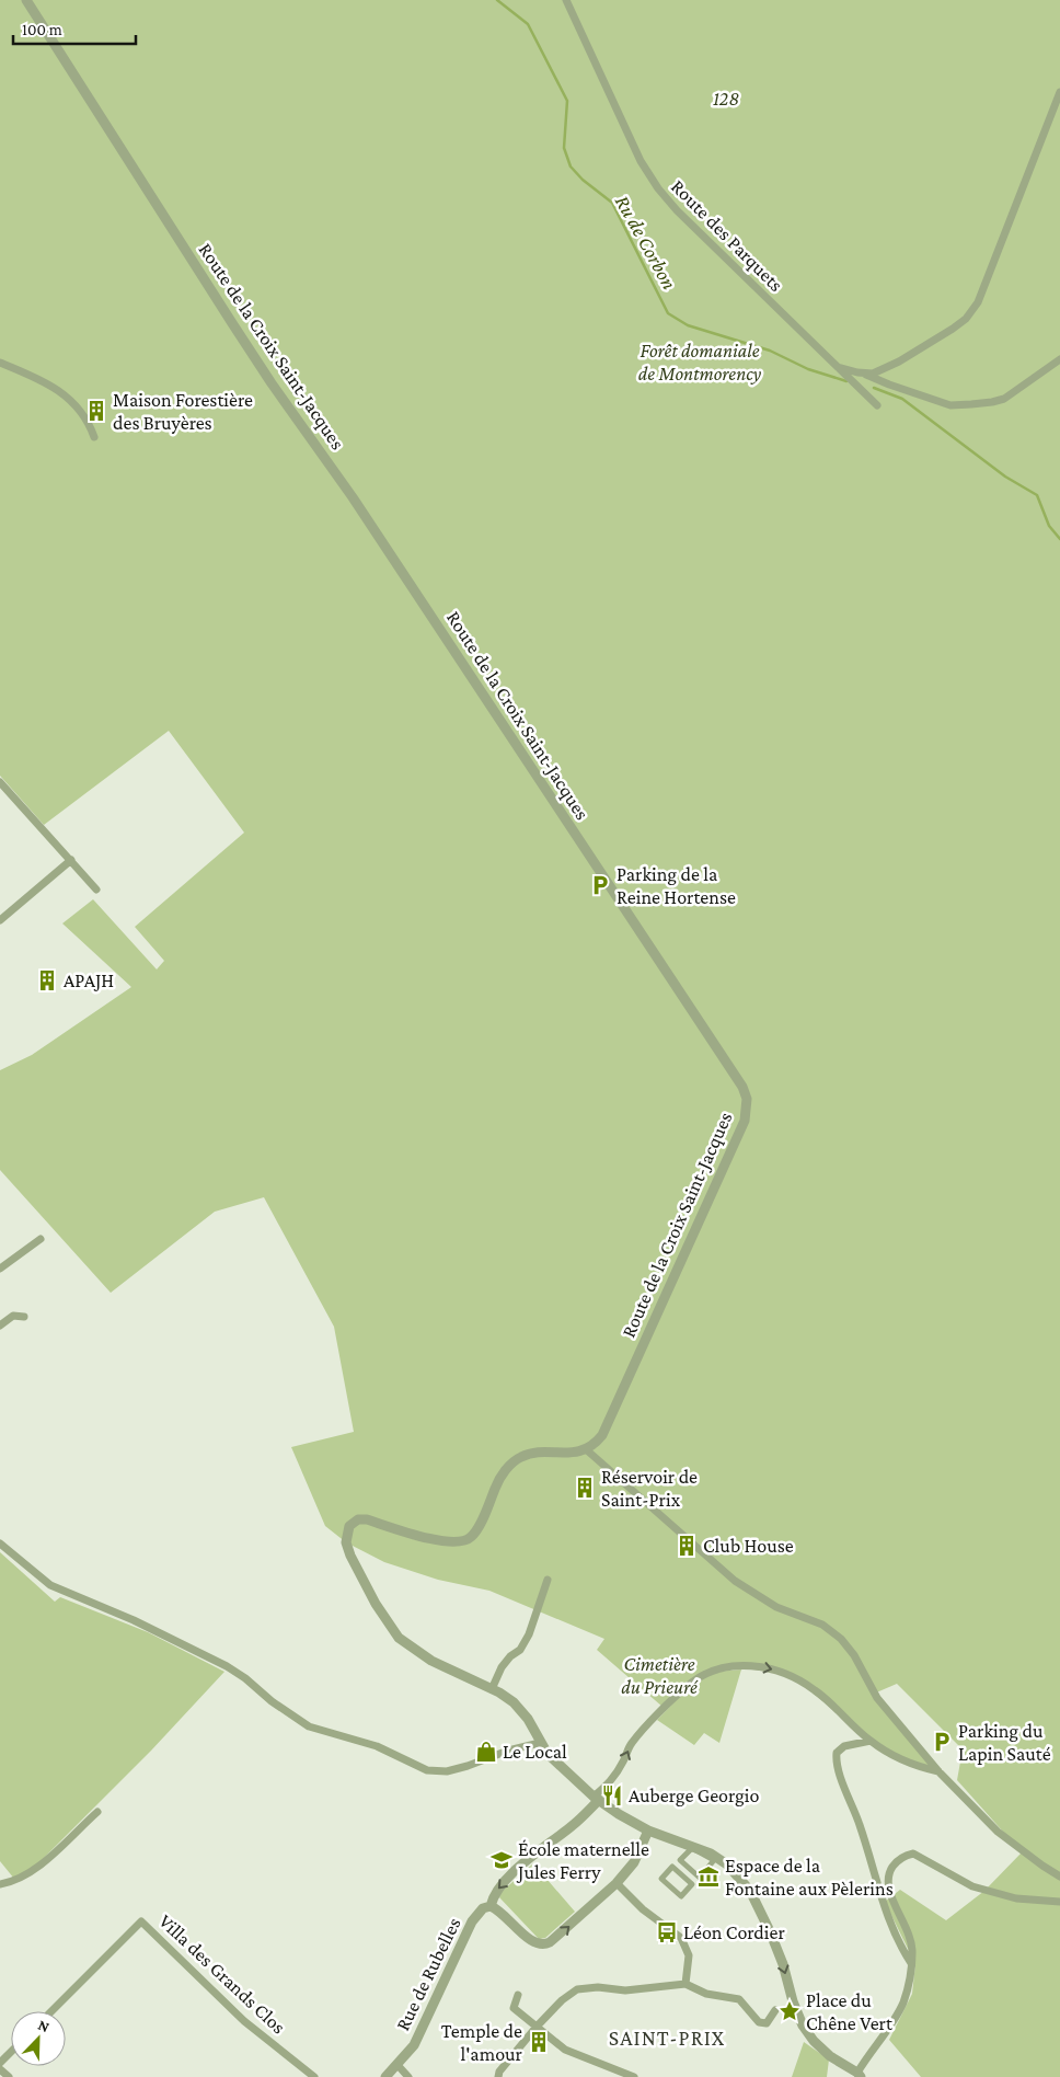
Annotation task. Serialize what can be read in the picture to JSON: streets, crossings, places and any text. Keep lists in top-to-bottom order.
{
  "streets": {
    "street": [
      "Route des Parquets",
      "Route de la Croix Saint-Jacques",
      "Villa des Grands Clos",
      "Rue de Rubelles"
    ]
  },
  "districts": ["SAINT-PRIX"],
  "water": ["Ru de Corbon"],
  "parks": ["128", "Forêt domaniale de Montmorency", "Cimetière du Prieuré"],
  "places": {
    "building": [
      "Maison Forestière des Bruyères",
      "APAJH",
      "Réservoir de Saint-Prix",
      "Club House",
      "Temple de l'amour"
    ],
    "parking": ["Parking de la Reine Hortense", "Parking du Lapin Sauté"],
    "shop": ["Le Local"],
    "restaurant": ["Auberge Georgio"],
    "school or university": ["École maternelle Jules Ferry"],
    "museum": ["Espace de la Fontaine aux Pèlerins"],
    "bus stop": ["Léon Cordier"],
    "place": ["Place du Chêne Vert"]
  },
  "scale_bar": "100 m",
  "north": "top right"
}
